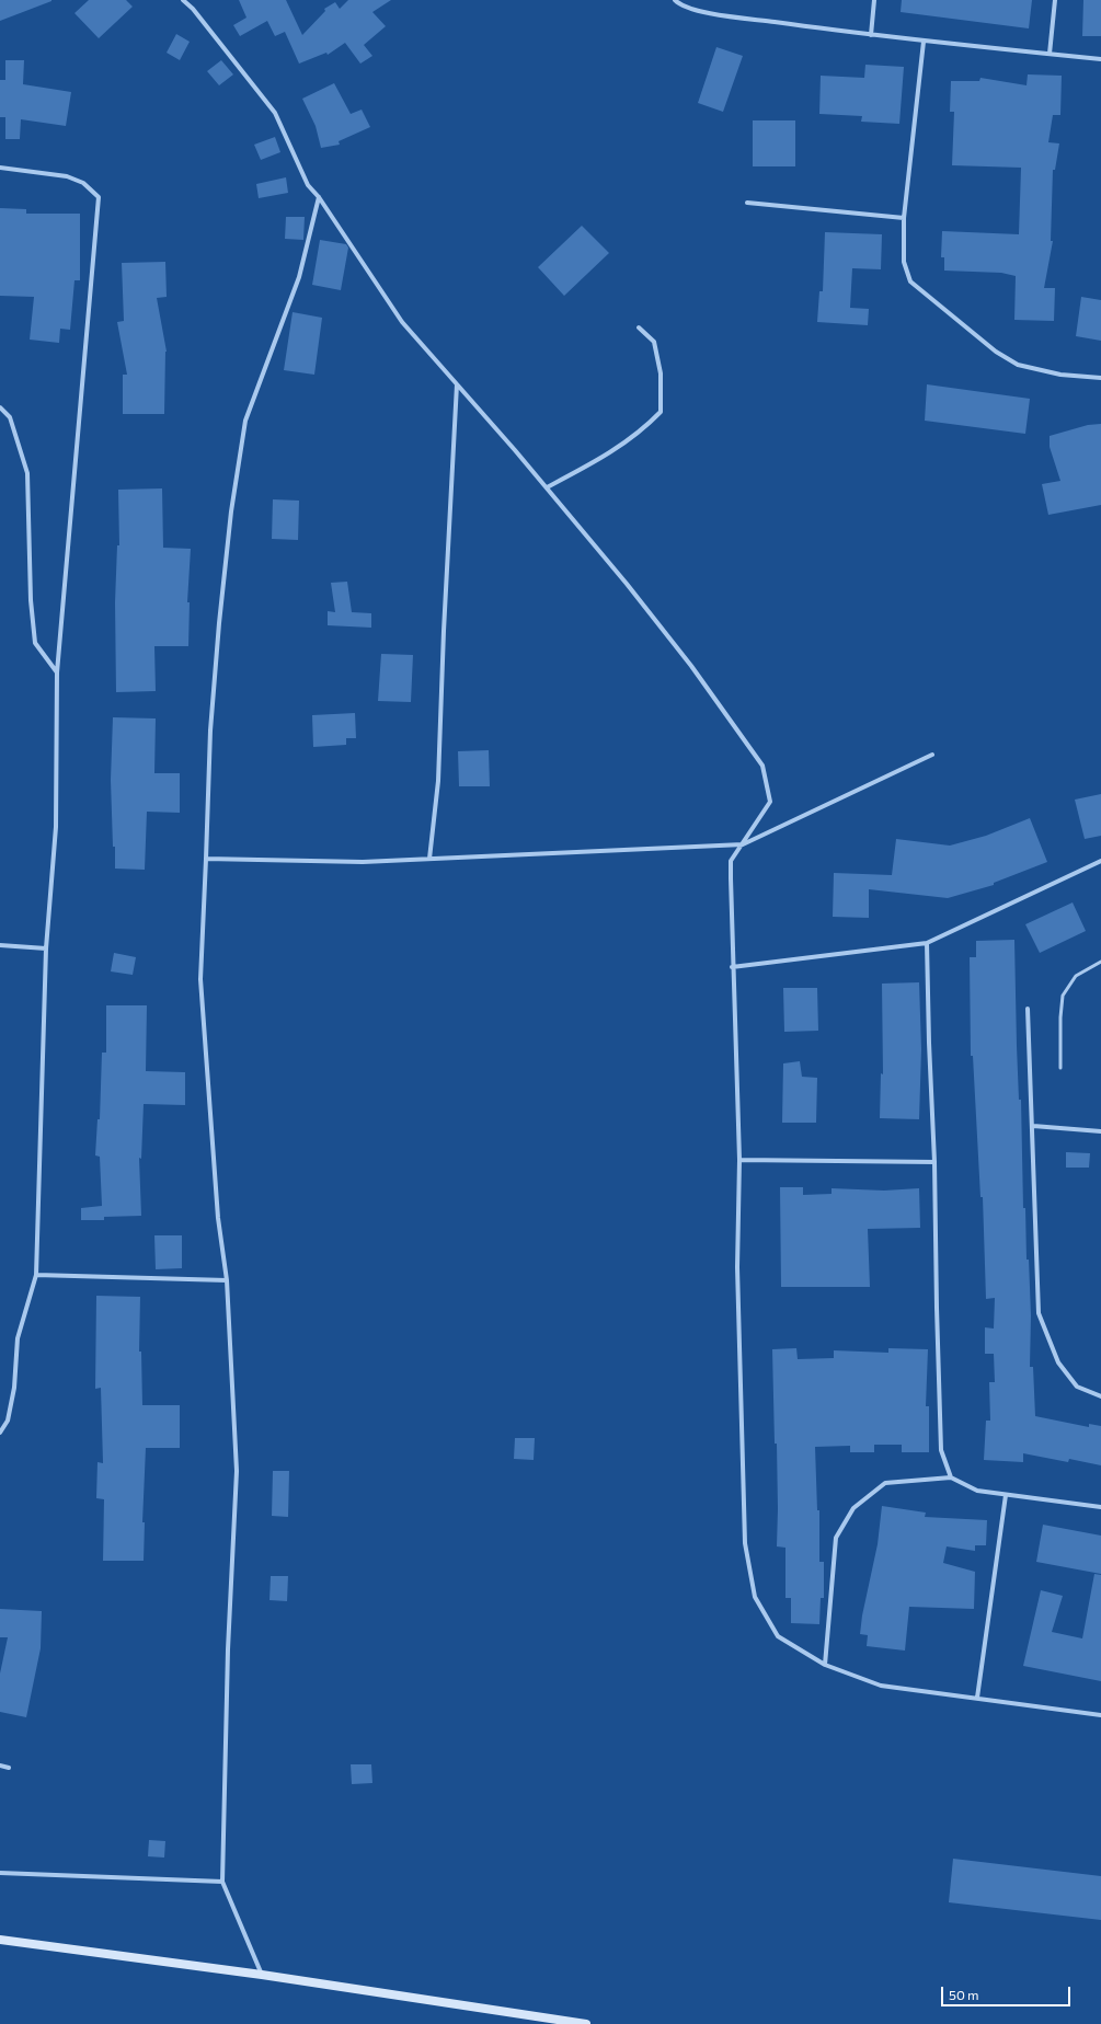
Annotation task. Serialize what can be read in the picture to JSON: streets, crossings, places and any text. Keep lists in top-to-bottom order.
{
  "scale_bar": "50 m"
}
